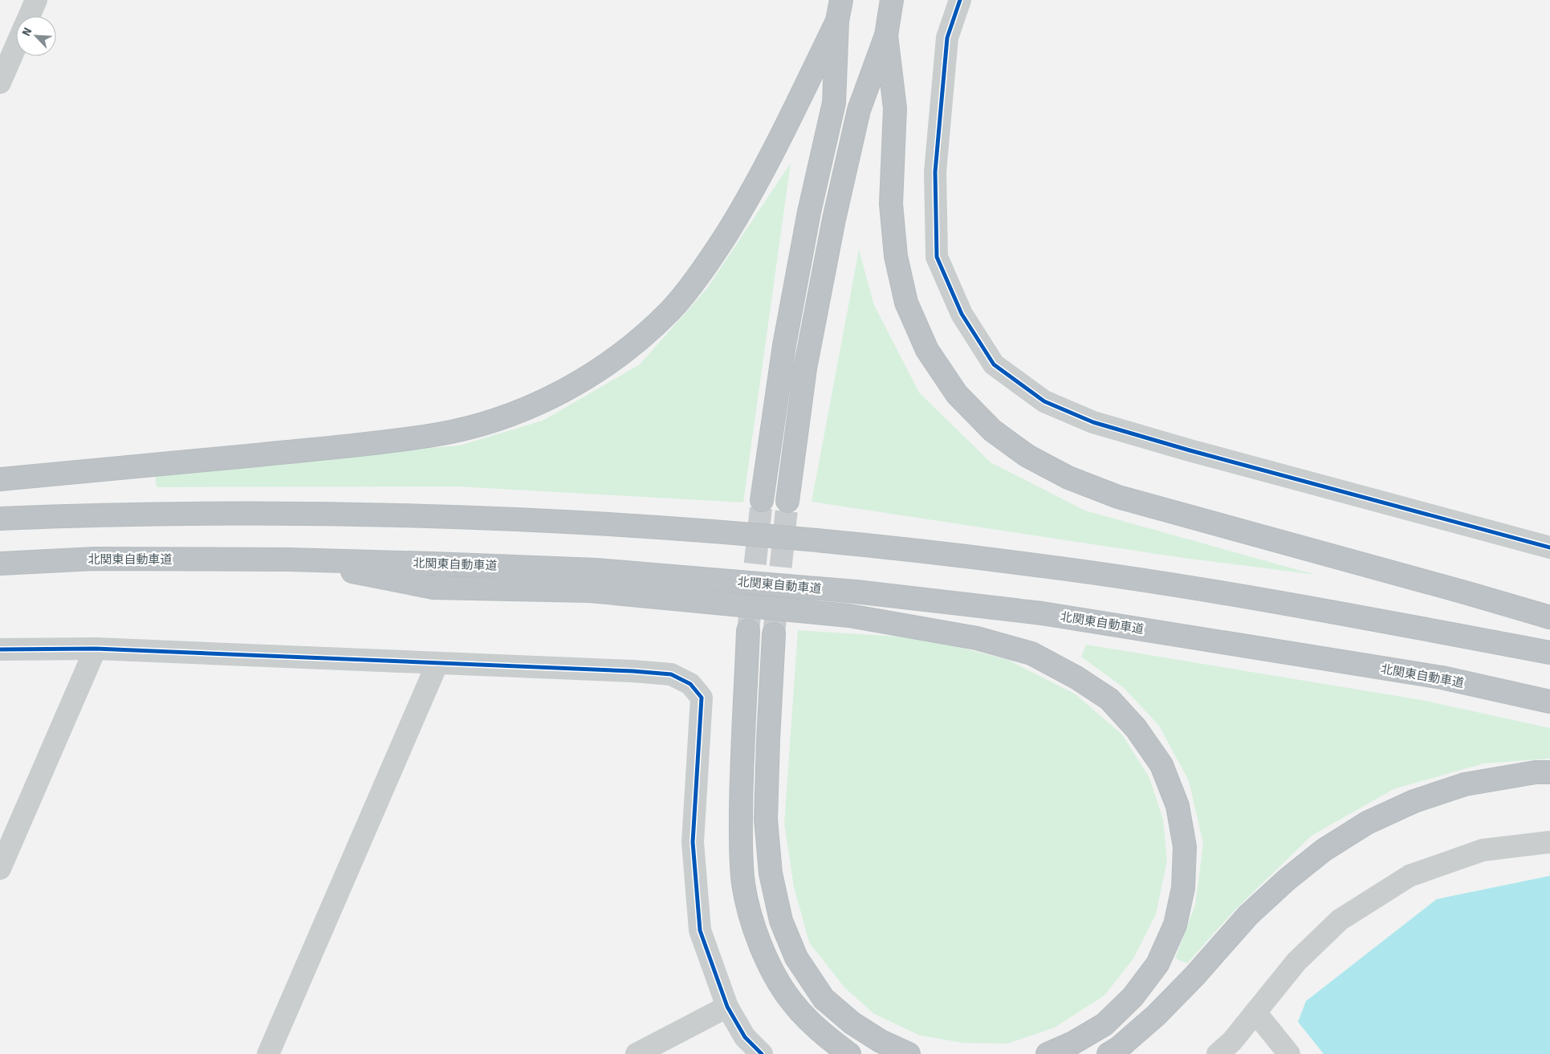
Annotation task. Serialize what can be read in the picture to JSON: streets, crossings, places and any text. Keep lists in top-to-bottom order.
{
  "streets": {
    "highway": ["北関東自動車道"]
  },
  "north": "top left"
}
